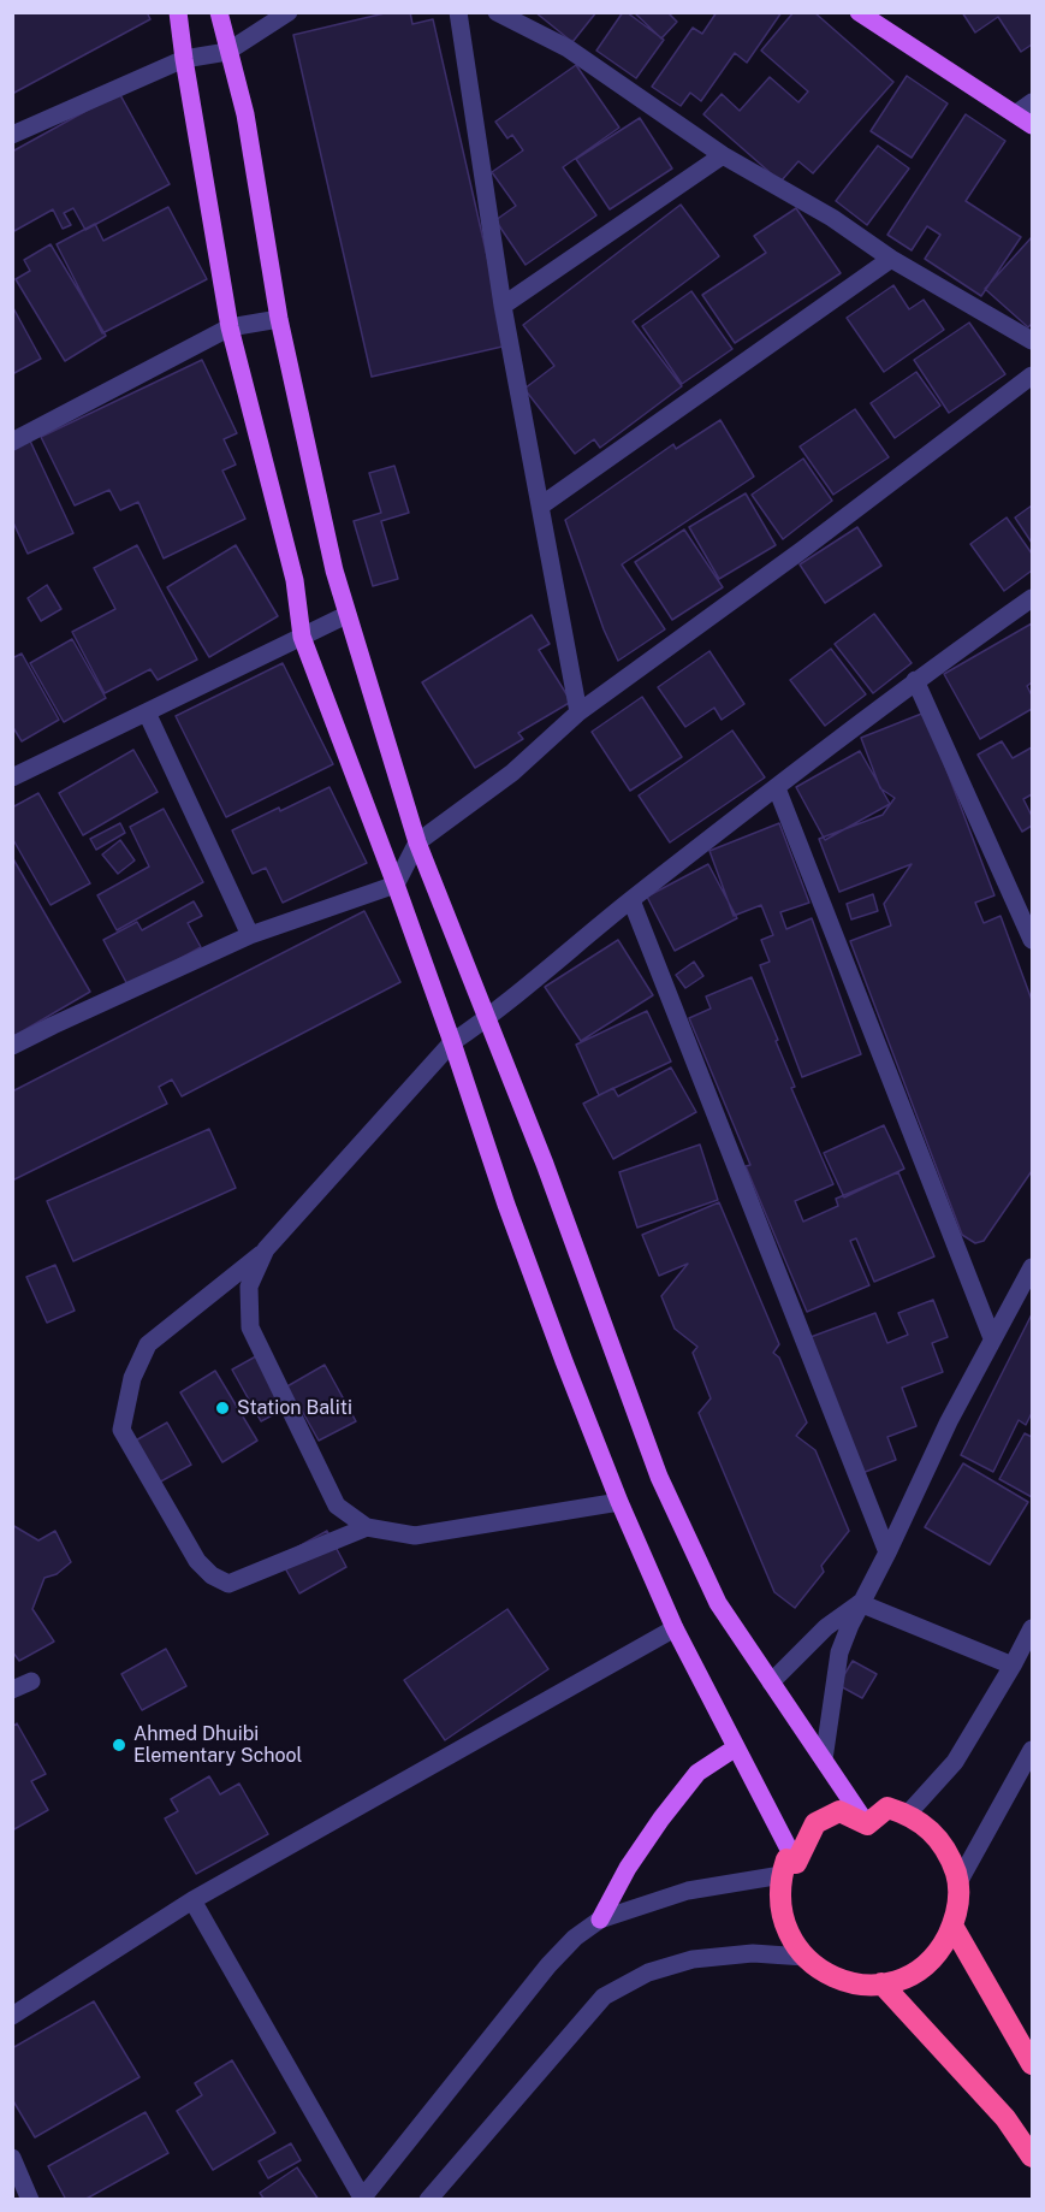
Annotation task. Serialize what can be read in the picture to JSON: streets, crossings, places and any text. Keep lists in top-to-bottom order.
{
  "places": ["Station Baliti", "Ahmed Dhuibi Elementary School"]
}
